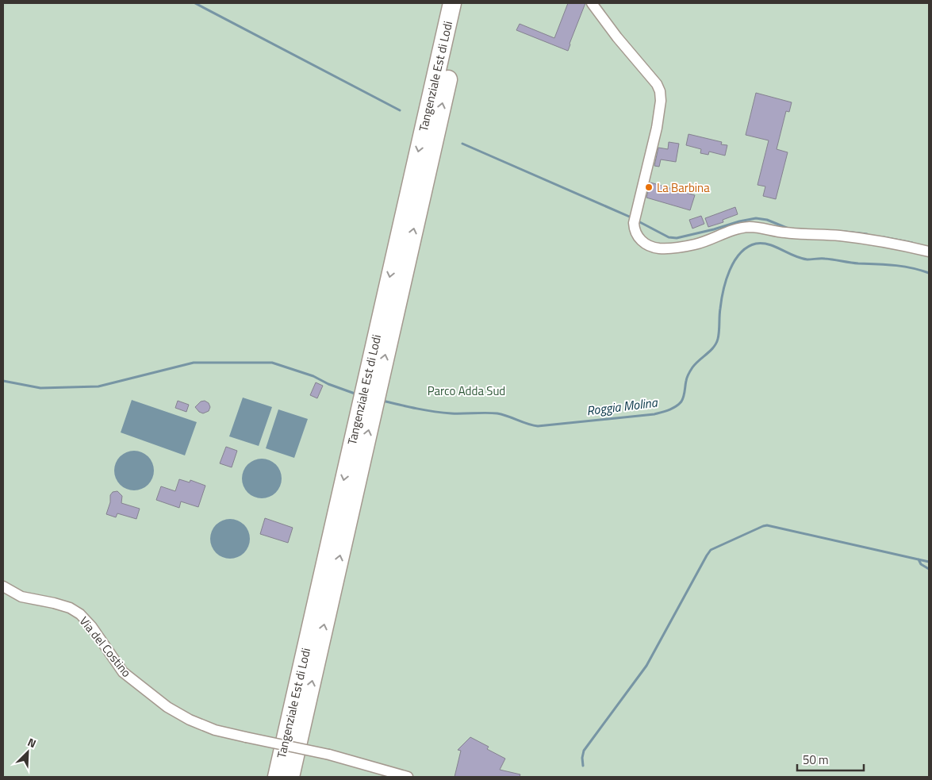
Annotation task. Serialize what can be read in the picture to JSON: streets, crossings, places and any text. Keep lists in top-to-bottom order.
{
  "streets": {
    "highway": ["Tangenziale Est di Lodi"],
    "street": ["Via del Costino"]
  },
  "water": ["Roggia Molina"],
  "parks": ["Parco Adda Sud"],
  "places": ["La Barbina"],
  "scale_bar": "50 m",
  "north": "top right"
}
